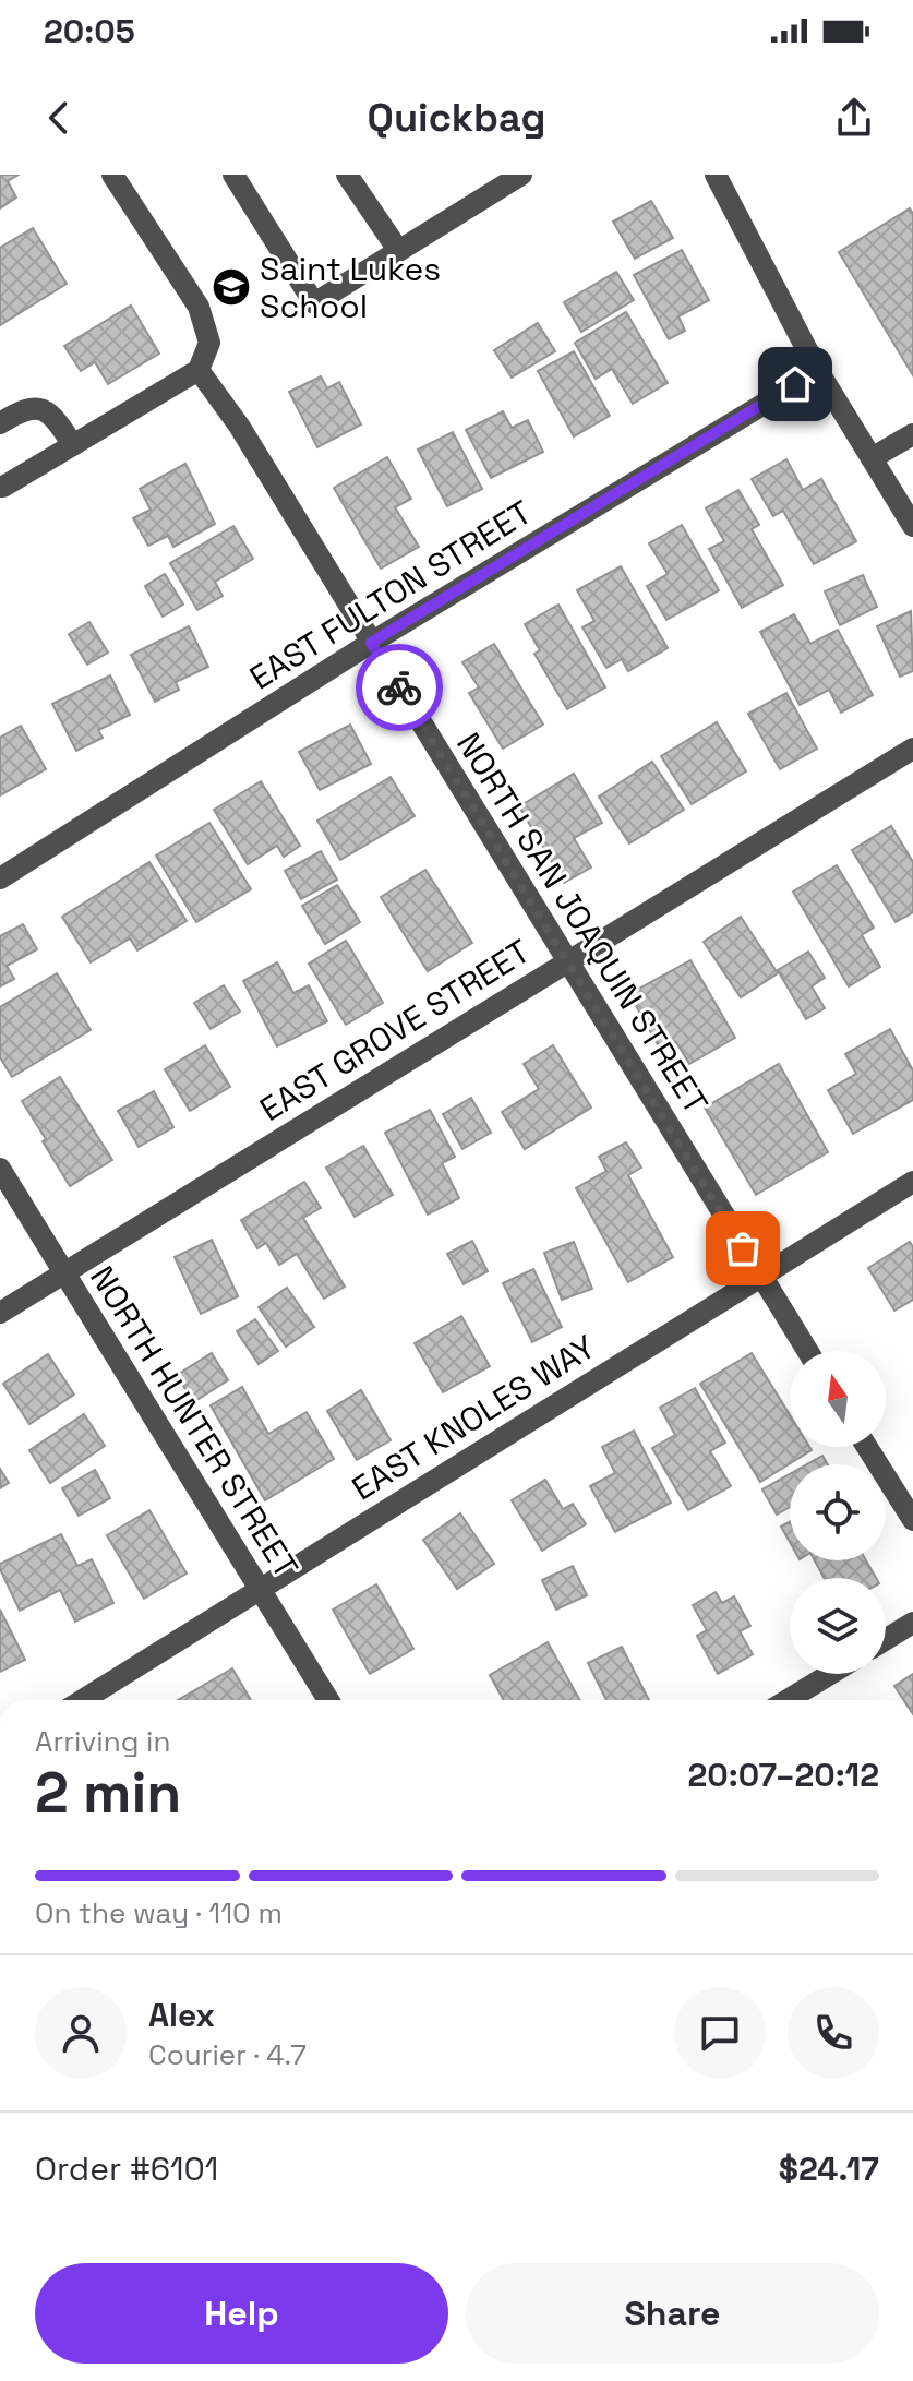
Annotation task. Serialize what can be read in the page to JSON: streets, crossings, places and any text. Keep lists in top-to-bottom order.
{
  "streets": {
    "street": [
      "EAST FULTON STREET",
      "NORTH SAN JOAQUIN STREET",
      "EAST GROVE STREET",
      "EAST KNOLES WAY",
      "NORTH HUNTER STREET"
    ]
  },
  "crossings": [
    ["EAST FULTON STREET", "NORTH SAN JOAQUIN STREET"],
    ["NORTH SAN JOAQUIN STREET", "EAST GROVE STREET"],
    ["NORTH SAN JOAQUIN STREET", "EAST KNOLES WAY"],
    ["EAST GROVE STREET", "NORTH HUNTER STREET"],
    ["EAST KNOLES WAY", "NORTH HUNTER STREET"]
  ],
  "places": {
    "school or university": ["Saint Lukes School"]
  },
  "north": "top",
  "page": {
    "status": "20:05",
    "header": "Quickbag",
    "heading": ["2 min", "Arriving in", "20:07–20:12"],
    "panel": [
      "Alex",
      "Courier · 4.7",
      "Order #6101",
      "$24.17"
    ],
    "bar": "On the way · 110 m",
    "buttons": ["Help", "Share"]
  }
}
